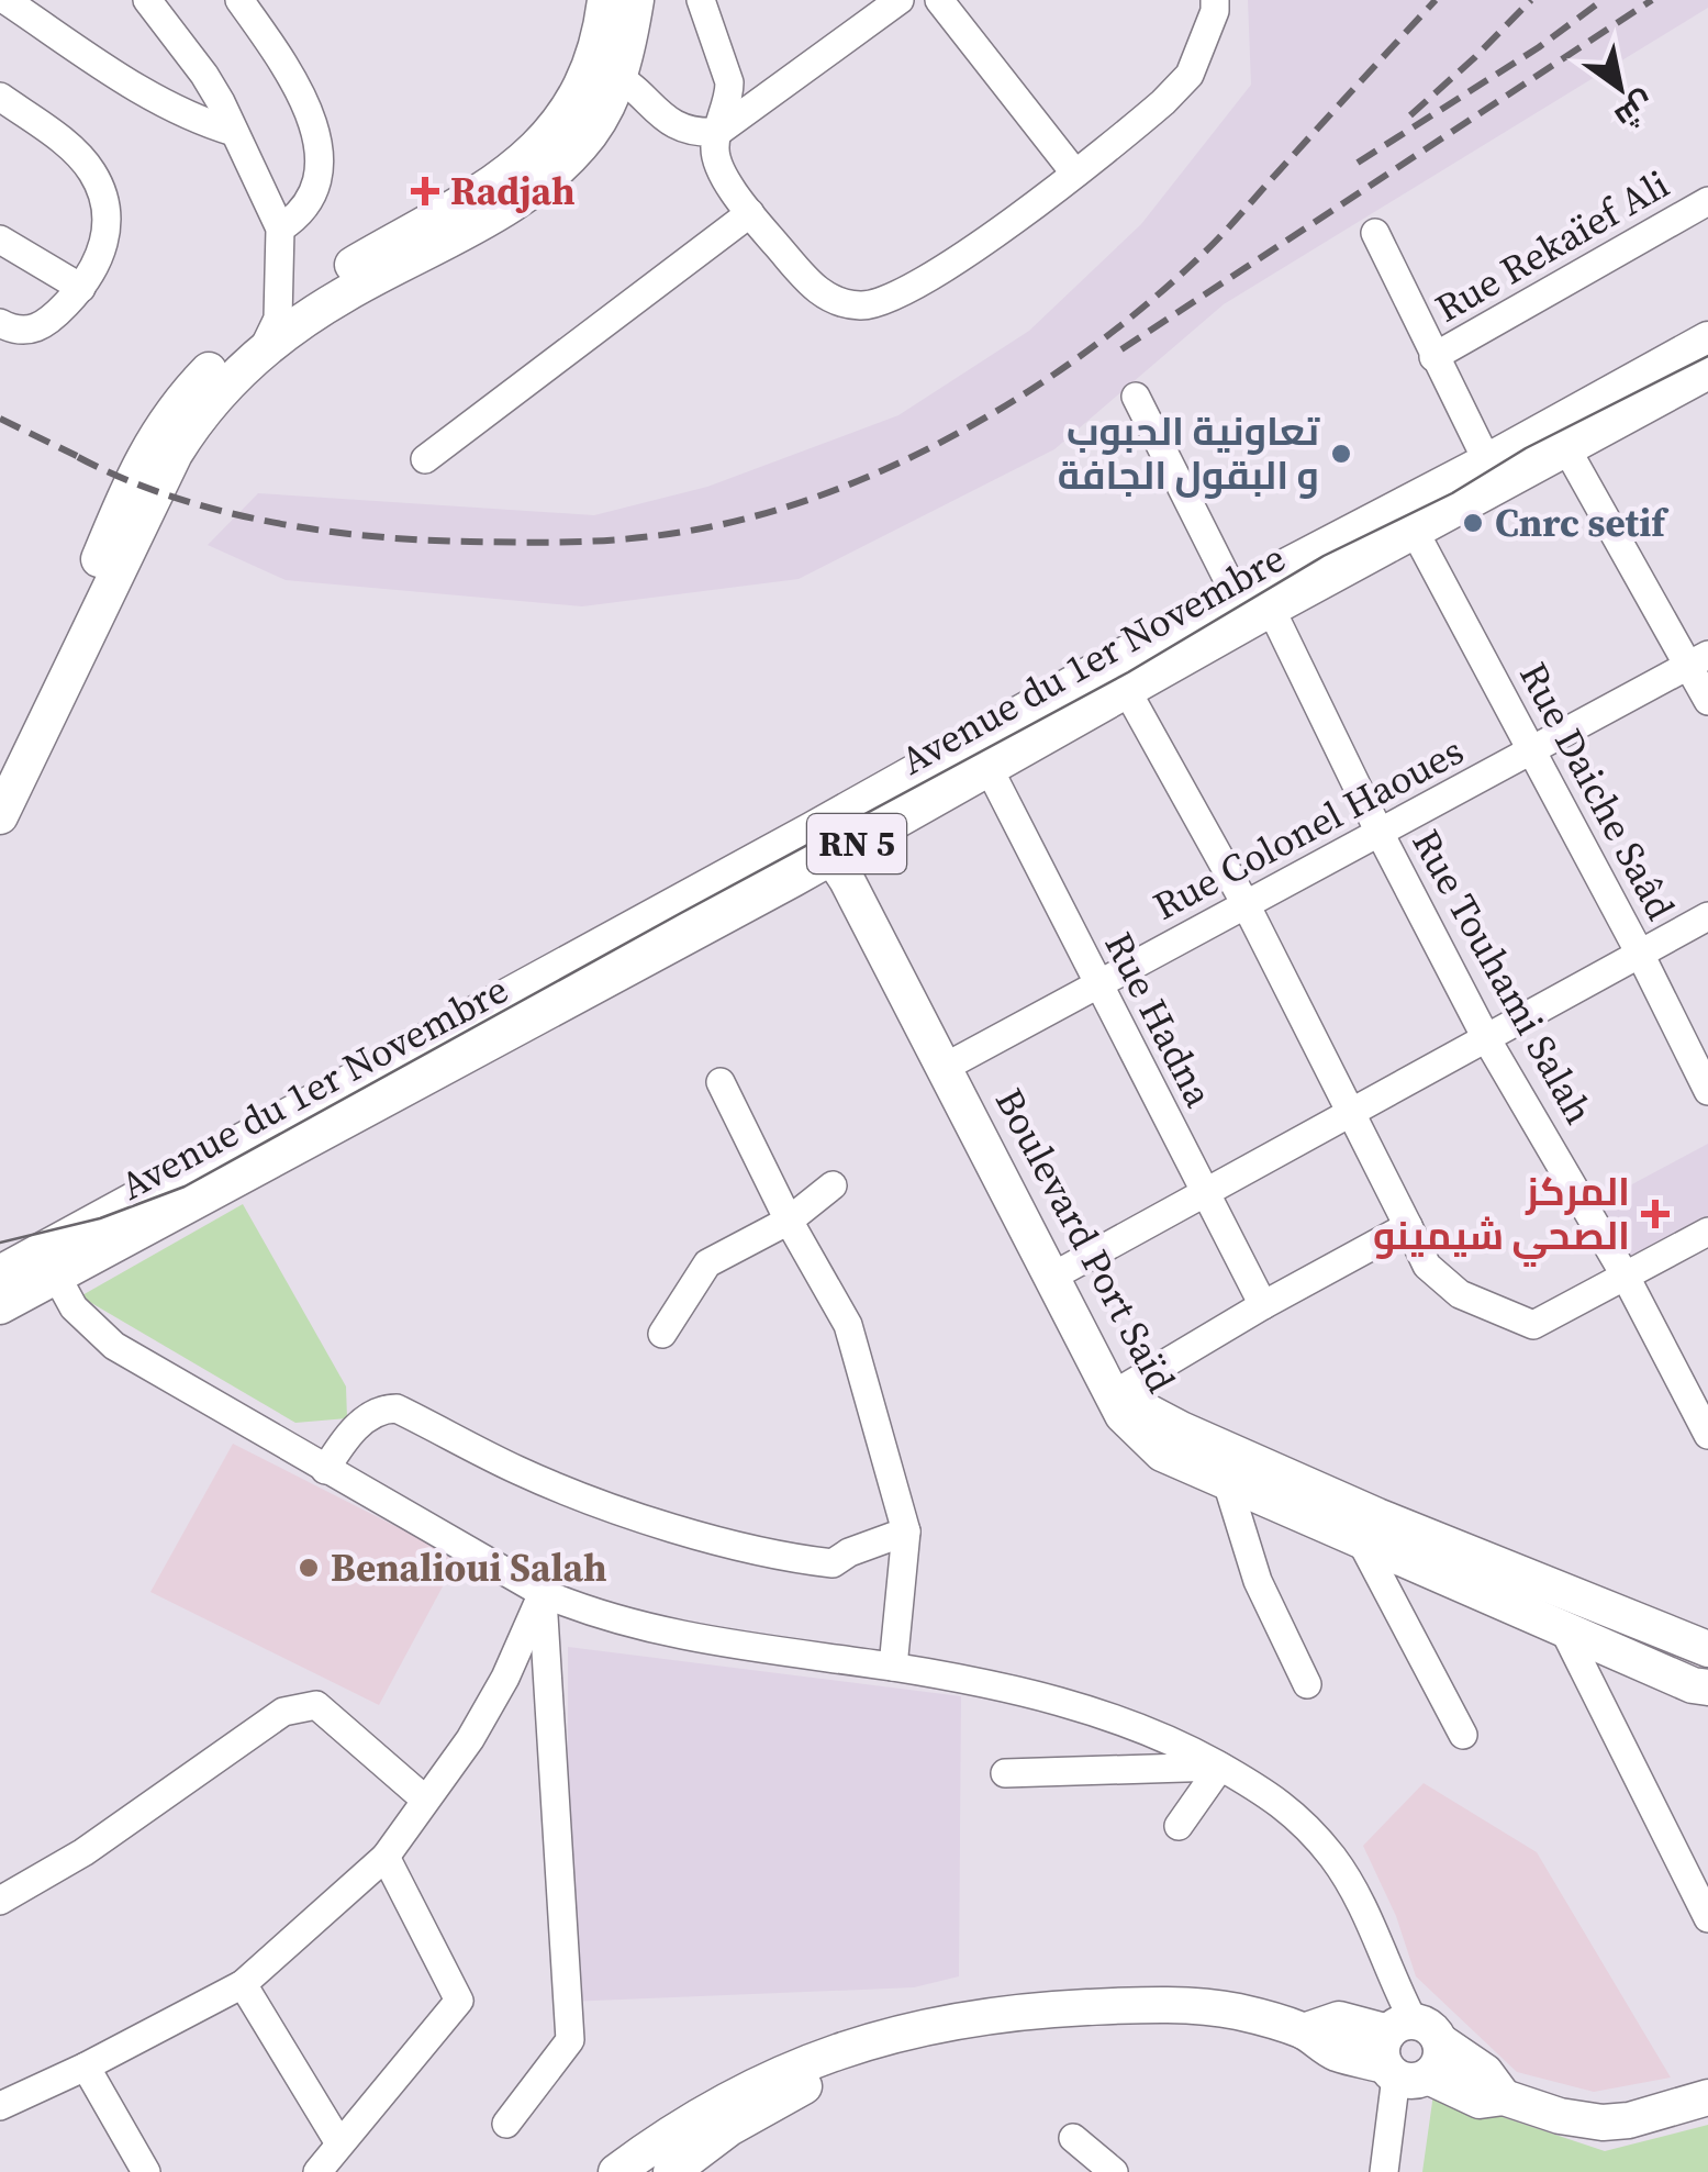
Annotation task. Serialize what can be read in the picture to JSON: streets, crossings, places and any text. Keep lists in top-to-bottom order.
{
  "streets": {
    "main road": ["Avenue du 1er Novembre", "RN 5", "Boulevard Port Saïd"],
    "street": [
      "Rue Rekaïef Ali",
      "Rue Daiche Saâd",
      "Rue Colonel Haoues",
      "Rue Touhami Salah",
      "Rue Hadna"
    ]
  },
  "crossings": [
    ["Avenue du 1er Novembre", "Rue Daiche Saâd"],
    ["Avenue du 1er Novembre", "Rue Touhami Salah"],
    ["Avenue du 1er Novembre", "Rue Hadna"],
    ["Avenue du 1er Novembre", "Boulevard Port Saïd"],
    ["Rue Daiche Saâd", "Rue Colonel Haoues"],
    ["Rue Colonel Haoues", "Rue Touhami Salah"],
    ["Rue Colonel Haoues", "Rue Hadna"],
    ["Rue Colonel Haoues", "Boulevard Port Saïd"]
  ],
  "places": {
    "health": ["Radjah", "المركز الصحي شيمينو"],
    "other": ["تعاونية الحبوب و البقول الجافة", "Cnrc setif", "Benalioui Salah"]
  },
  "north": "bottom right"
}
